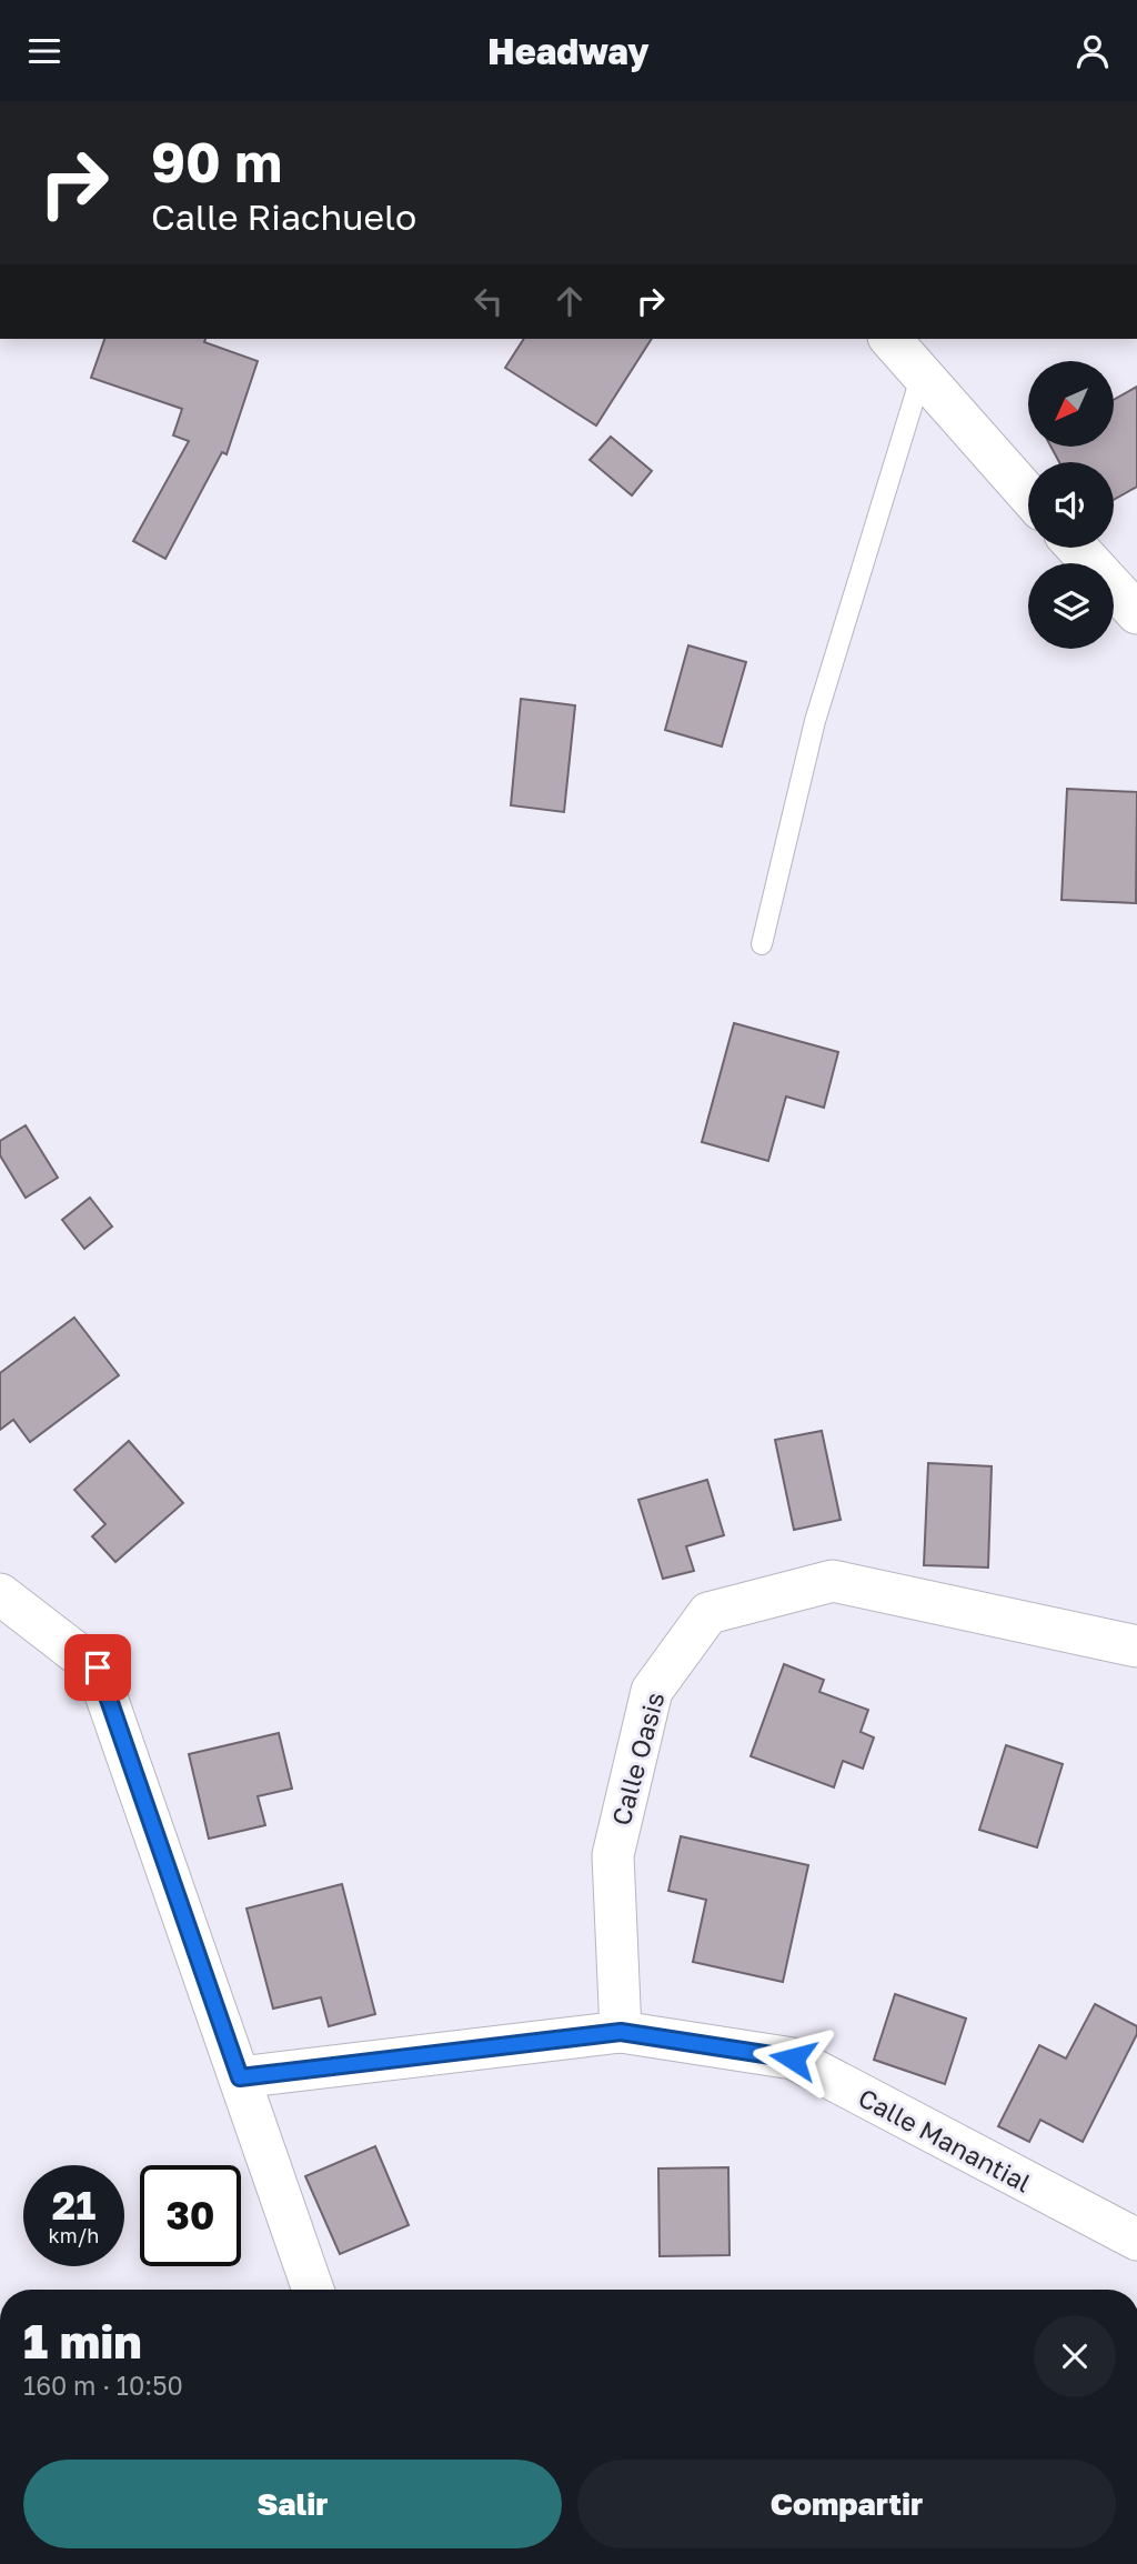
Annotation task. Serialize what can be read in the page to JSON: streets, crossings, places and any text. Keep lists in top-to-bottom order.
{
  "streets": {
    "street": ["Calle Oasis", "Calle Manantial"]
  },
  "crossings": [
    ["Calle Oasis", "Calle Manantial"]
  ],
  "north": "bottom left",
  "page": {
    "header": "Headway",
    "turn": ["90 m", "Calle Riachuelo"],
    "speed": "21 km/h",
    "limit": "30",
    "heading": ["1 min", "160 m · 10:50"],
    "buttons": ["Salir", "Compartir"]
  }
}
